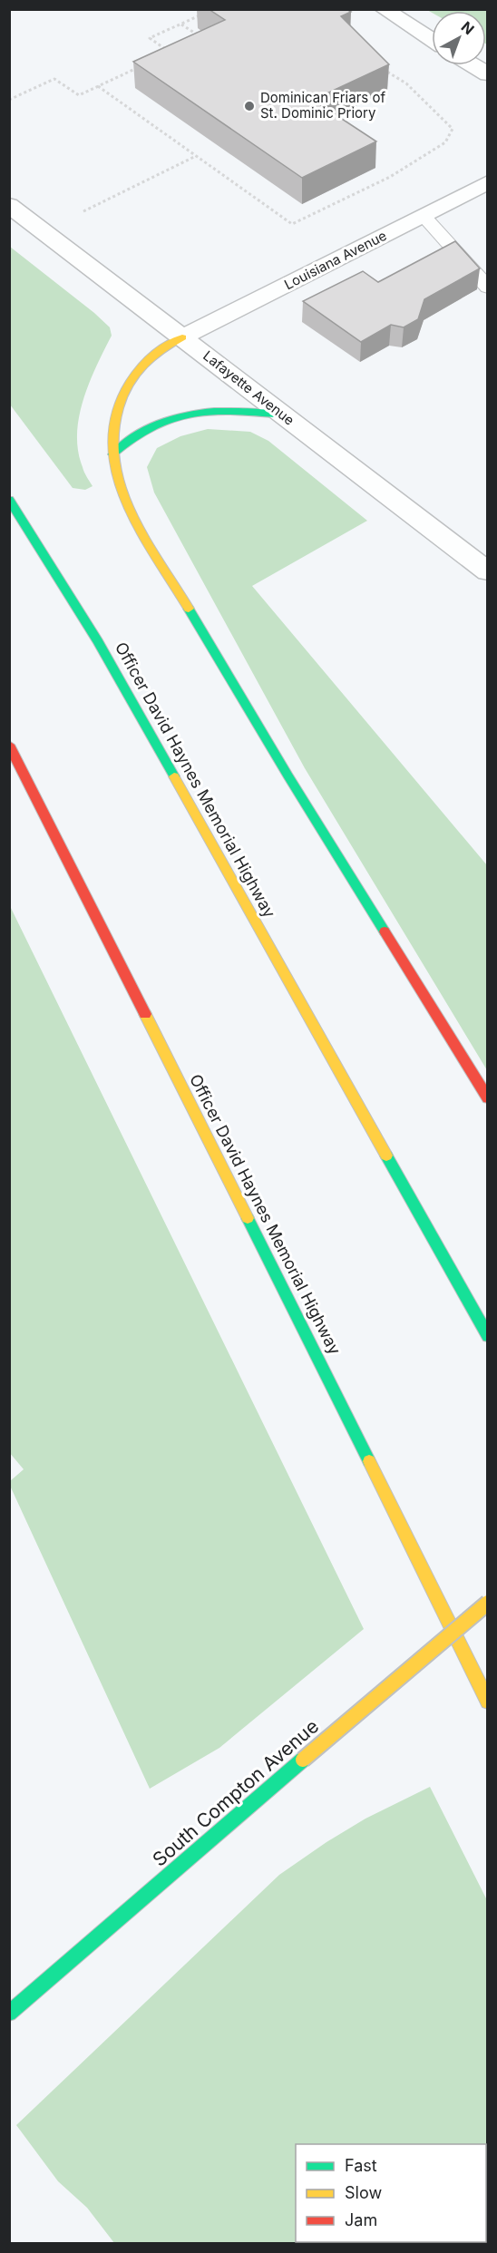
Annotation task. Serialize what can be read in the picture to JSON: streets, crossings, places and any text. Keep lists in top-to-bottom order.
{
  "streets": {
    "main road": ["Officer David Haynes Memorial Highway", "South Compton Avenue"],
    "street": ["Louisiana Avenue", "Lafayette Avenue"]
  },
  "crossings": [
    ["Louisiana Avenue", "Lafayette Avenue"]
  ],
  "places": ["Dominican Friars of St. Dominic Priory"],
  "legend": ["Fast", "Slow", "Jam"],
  "north": "top right"
}
